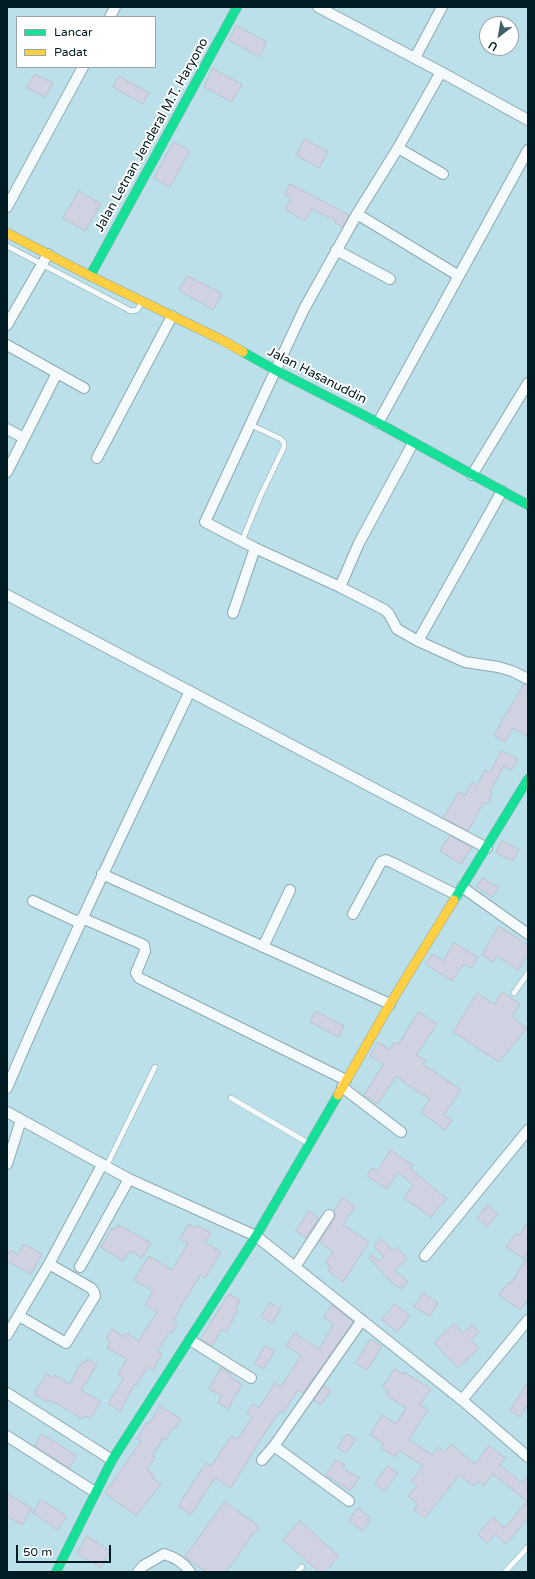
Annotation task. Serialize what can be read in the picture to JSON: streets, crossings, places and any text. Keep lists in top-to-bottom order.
{
  "streets": {
    "street": ["Jalan Letnan Jenderal M.T. Haryono", "Jalan Hasanuddin"]
  },
  "crossings": [
    ["Jalan Letnan Jenderal M.T. Haryono", "Jalan Hasanuddin"]
  ],
  "legend": ["Lancar", "Padat"],
  "scale_bar": "50 m",
  "north": "bottom left"
}
